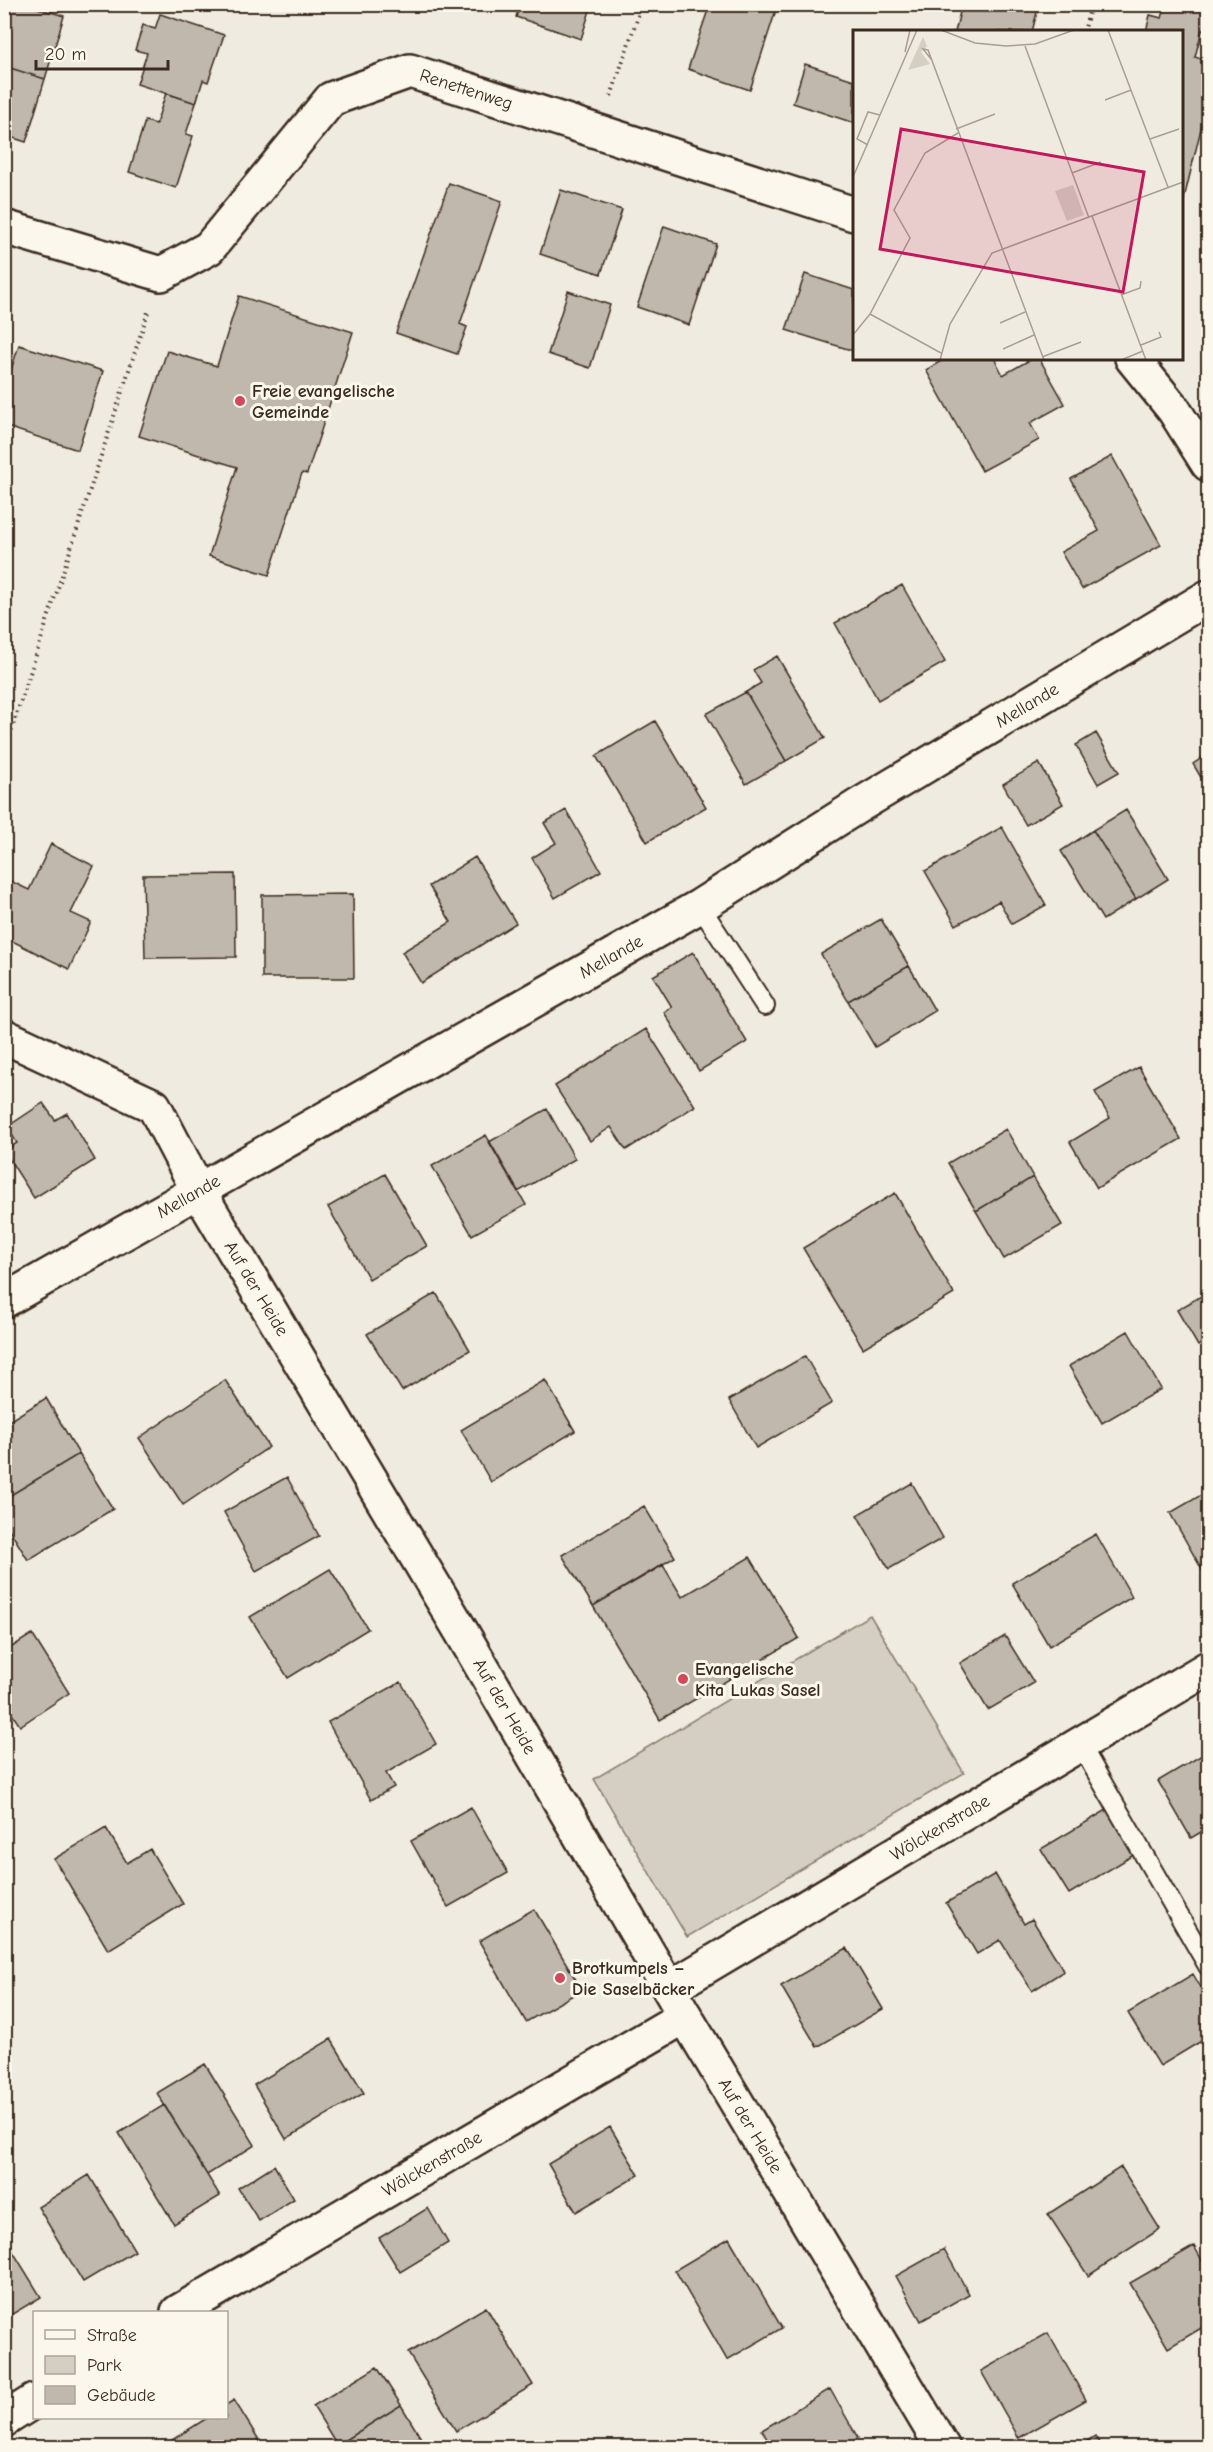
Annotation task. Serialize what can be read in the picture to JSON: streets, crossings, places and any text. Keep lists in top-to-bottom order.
{
  "streets": {
    "street": [
      "Renettenweg",
      "Mellande",
      "Auf der Heide",
      "Wölckenstraße"
    ]
  },
  "crossings": [
    ["Mellande", "Auf der Heide"],
    ["Auf der Heide", "Wölckenstraße"]
  ],
  "places": ["Freie evangelische Gemeinde", "Evangelische Kita Lukas Sasel", "Brotkumpels – Die Saselbäcker"],
  "legend": ["Straße", "Park", "Gebäude"],
  "scale_bar": "20 m"
}
